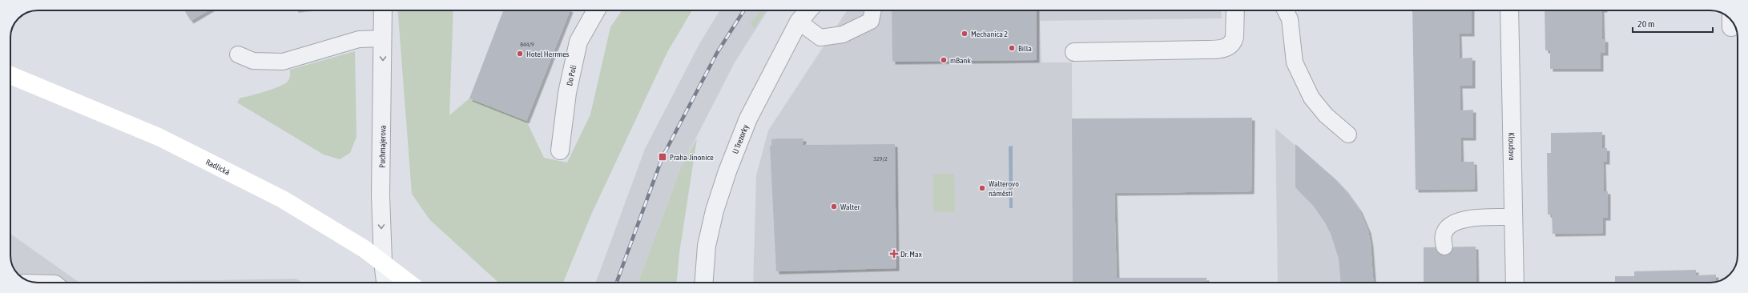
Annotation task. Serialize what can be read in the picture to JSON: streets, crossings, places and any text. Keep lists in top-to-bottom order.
{
  "streets": {
    "main road": ["Radlická"],
    "street": [
      "Do Polí",
      "U Trezorky",
      "Puchmajerova",
      "Kloudova"
    ]
  },
  "crossings": [
    ["Puchmajerova", "Radlická"]
  ],
  "one_way": ["Puchmajerova"],
  "places": {
    "other": [
      "Mechanica 2",
      "Billa",
      "Hotel Herrmes",
      "mBank",
      "Walterovo náměstí",
      "Walter"
    ],
    "transit": ["Praha-Jinonice"],
    "health": ["Dr. Max"]
  },
  "house_numbers": ["844/9", "329/2"],
  "scale_bar": "20 m"
}
